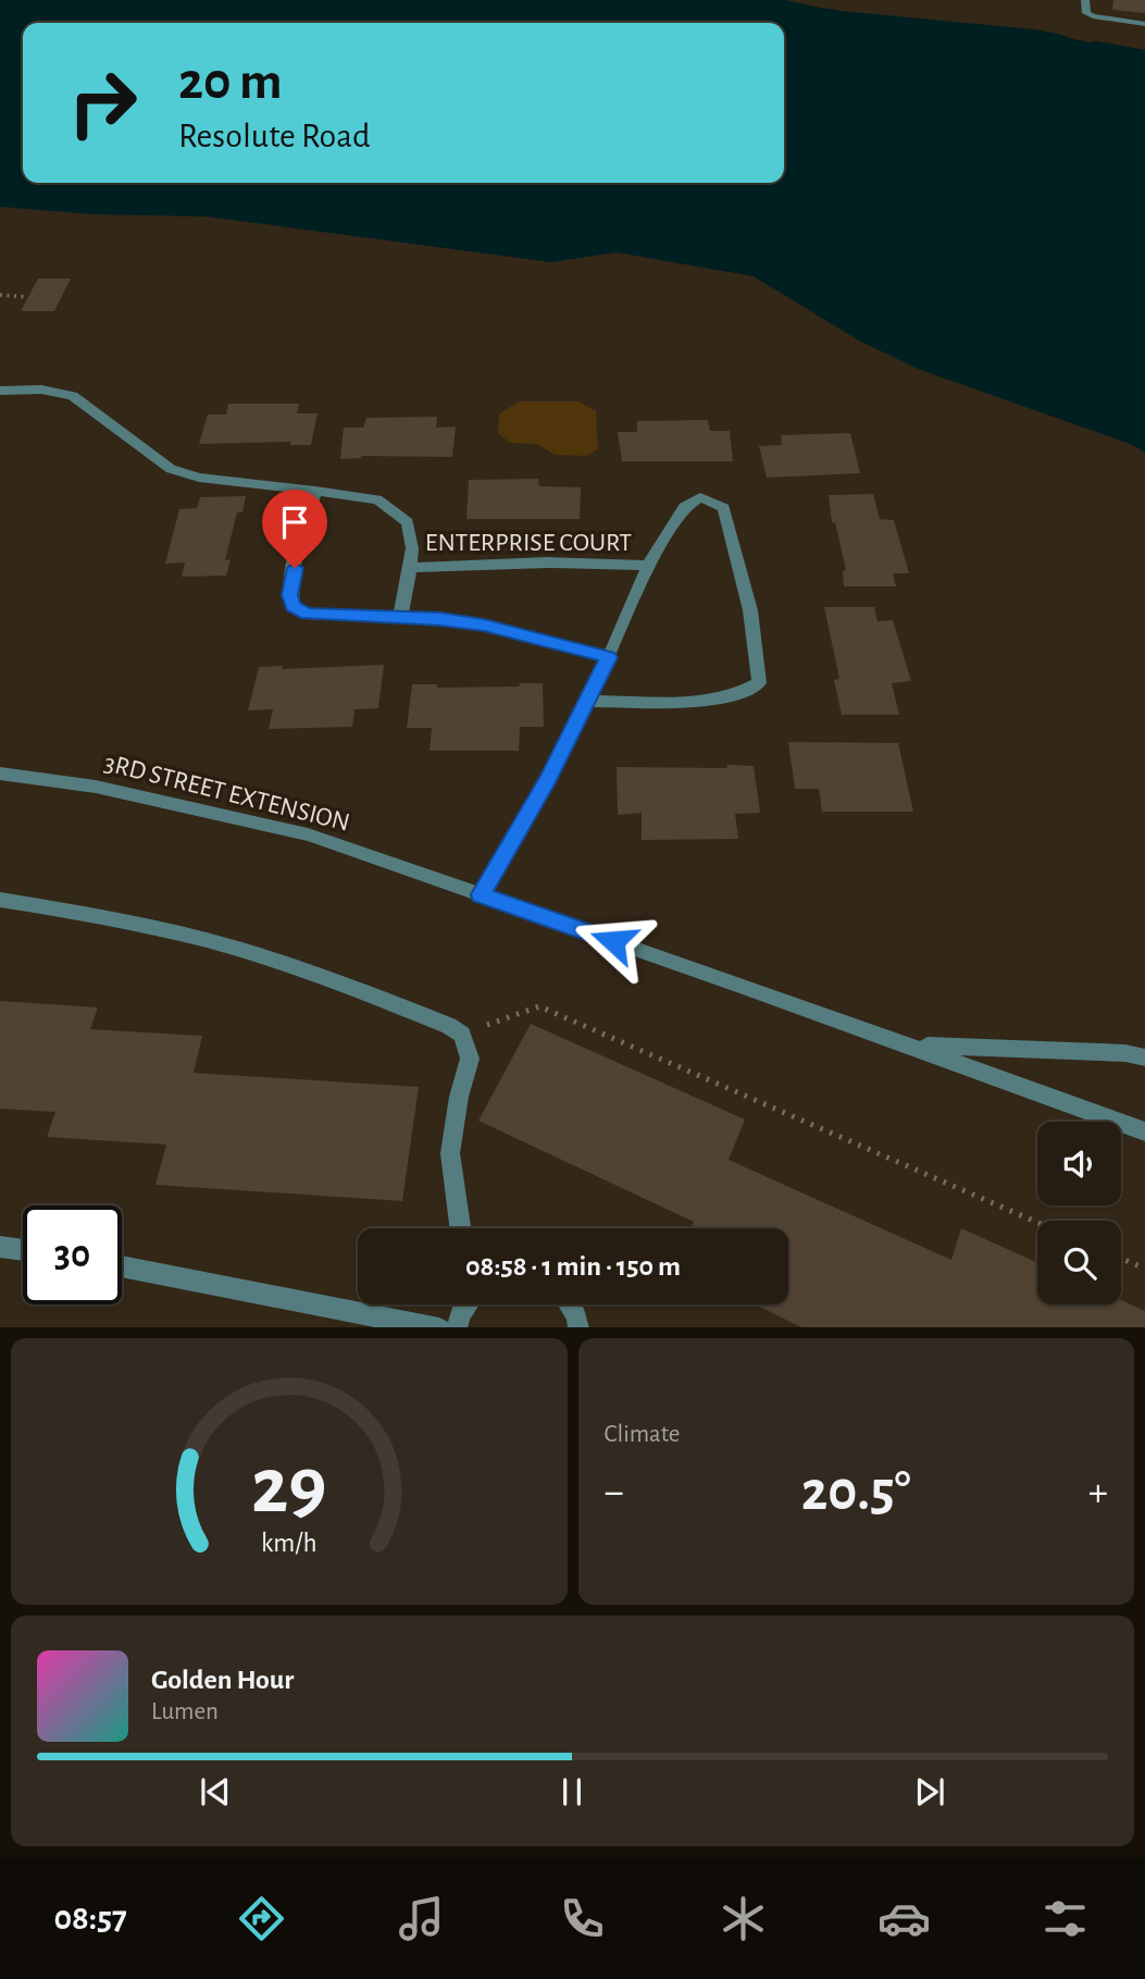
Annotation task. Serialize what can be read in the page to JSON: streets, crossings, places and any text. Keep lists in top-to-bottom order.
{
  "streets": {
    "street": ["ENTERPRISE COURT", "3RD STREET EXTENSION"]
  },
  "page": {
    "turn": ["20 m", "Resolute Road"],
    "limit": "30",
    "trip": "08:58 · 1 min · 150 m",
    "tile": "Climate",
    "heat": ["−", "20.5°", "+"],
    "song": ["Golden Hour", "Lumen"],
    "tabs": "08:57",
    "gauge": ["29", "km/h"]
  }
}
